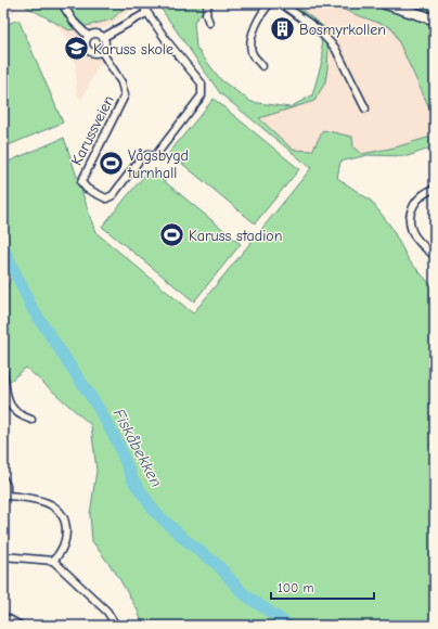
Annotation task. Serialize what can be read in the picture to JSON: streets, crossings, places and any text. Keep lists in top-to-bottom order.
{
  "streets": {
    "street": ["Karussveien"]
  },
  "water": ["Fiskåbekken"],
  "places": {
    "building": ["Bosmyrkollen"],
    "school or university": ["Karuss skole"],
    "sports": ["Vågsbygd turnhall", "Karuss stadion"]
  },
  "scale_bar": "100 m"
}
